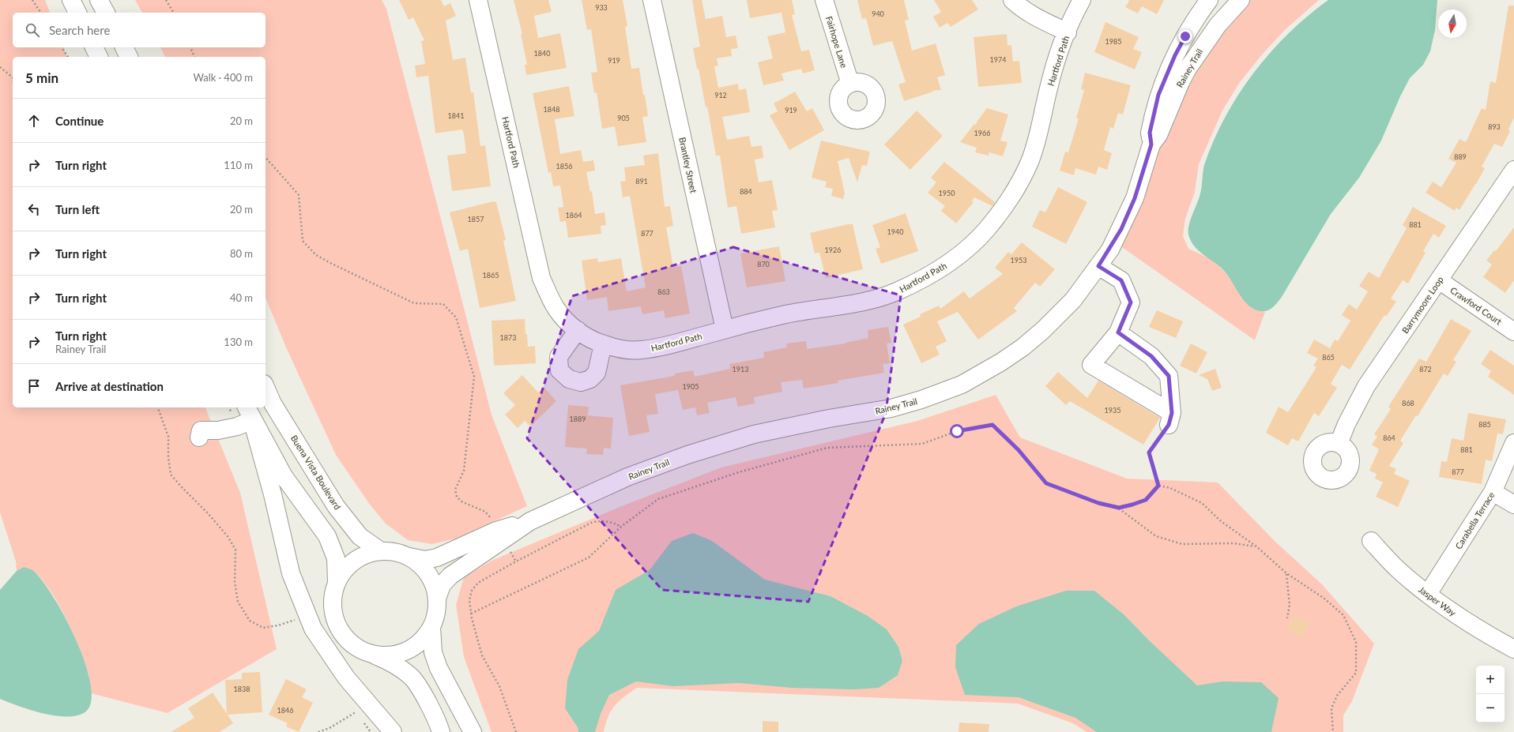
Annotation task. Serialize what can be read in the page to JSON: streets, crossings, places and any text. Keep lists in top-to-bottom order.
{
  "streets": {
    "street": [
      "Fairhope Lane",
      "Hartford Path",
      "Rainey Trail",
      "Brantley Street",
      "Barrymoore Loop",
      "Crawford Court",
      "Buena Vista Boulevard",
      "Carabella Terrace",
      "Jasper Way"
    ]
  },
  "crossings": [
    ["Hartford Path", "Brantley Street"],
    ["Rainey Trail", "Buena Vista Boulevard"],
    ["Barrymoore Loop", "Crawford Court"],
    ["Carabella Terrace", "Jasper Way"]
  ],
  "house_numbers": [
    "933",
    "940",
    "1985",
    "1840",
    "1974",
    "919",
    "912",
    "1848",
    "919",
    "1841",
    "905",
    "893",
    "1966",
    "889",
    "1856",
    "891",
    "884",
    "1950",
    "1864",
    "1857",
    "881",
    "1940",
    "877",
    "1926",
    "1953",
    "870",
    "1865",
    "863",
    "1873",
    "865",
    "1913",
    "872",
    "1905",
    "868",
    "1935",
    "1889",
    "885",
    "864",
    "881",
    "877",
    "1838",
    "1846"
  ],
  "north": "bottom",
  "page": {
    "search": "Search here",
    "heading": ["5 min", "Walk · 400 m"],
    "list": [
      ["Continue", "20 m"],
      ["Turn right", "110 m"],
      ["Turn left", "20 m"],
      ["Turn right", "80 m"],
      ["Turn right", "40 m"],
      ["Turn right", "Rainey Trail", "130 m"],
      "Arrive at destination"
    ],
    "map_buttons": ["+", "−"]
  }
}
